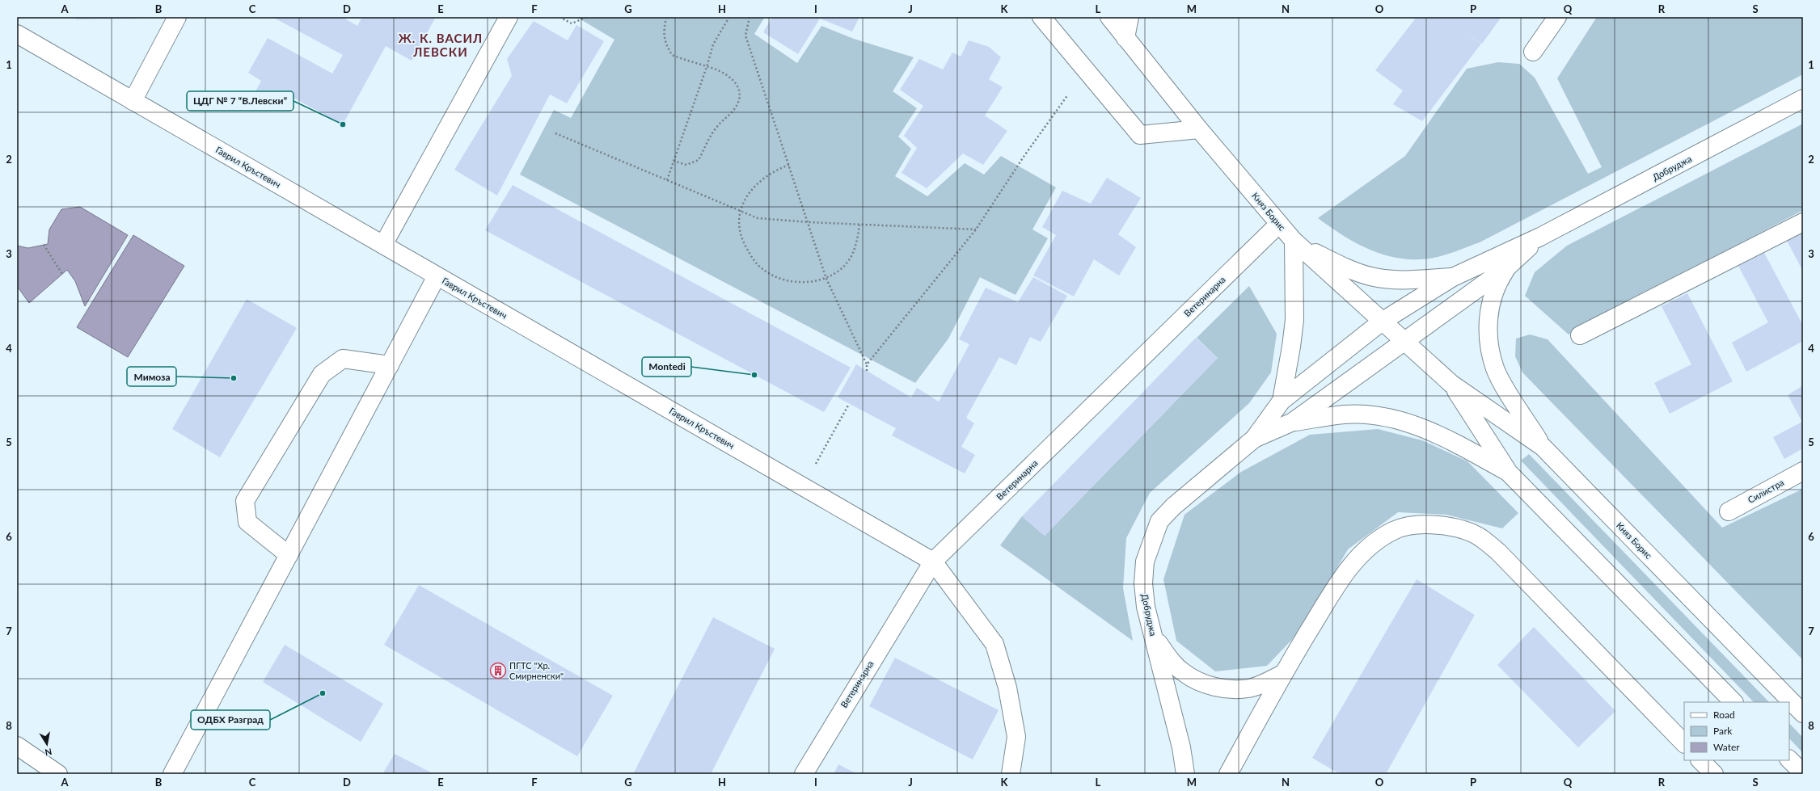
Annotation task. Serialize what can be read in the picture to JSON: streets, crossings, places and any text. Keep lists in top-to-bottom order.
{
  "streets": {
    "street": [
      "Гаврил Кръстевич",
      "Добруджа",
      "Княз Борис",
      "Ветеринарна",
      "Силистра"
    ]
  },
  "crossings": [
    ["Гаврил Кръстевич", "Ветеринарна"],
    ["Княз Борис", "Ветеринарна"]
  ],
  "districts": ["Ж. К. ВАСИЛ ЛЕВСКИ"],
  "places": {
    "other": [
      "ЦДГ № 7 “В.Левски”",
      "Montedi",
      "Мимоза",
      "ОДБХ Разград"
    ],
    "building": ["ПГТС \"Хр. Смирненски\""]
  },
  "legend": ["Road", "Park", "Water"],
  "north": "bottom",
  "grid": {
    "columns": [
      "A",
      "B",
      "C",
      "D",
      "E",
      "F",
      "G",
      "H",
      "I",
      "J",
      "K",
      "L",
      "M",
      "N",
      "O",
      "P",
      "Q",
      "R",
      "S"
    ],
    "rows": [
      "1",
      "2",
      "3",
      "4",
      "5",
      "6",
      "7",
      "8"
    ]
  }
}
